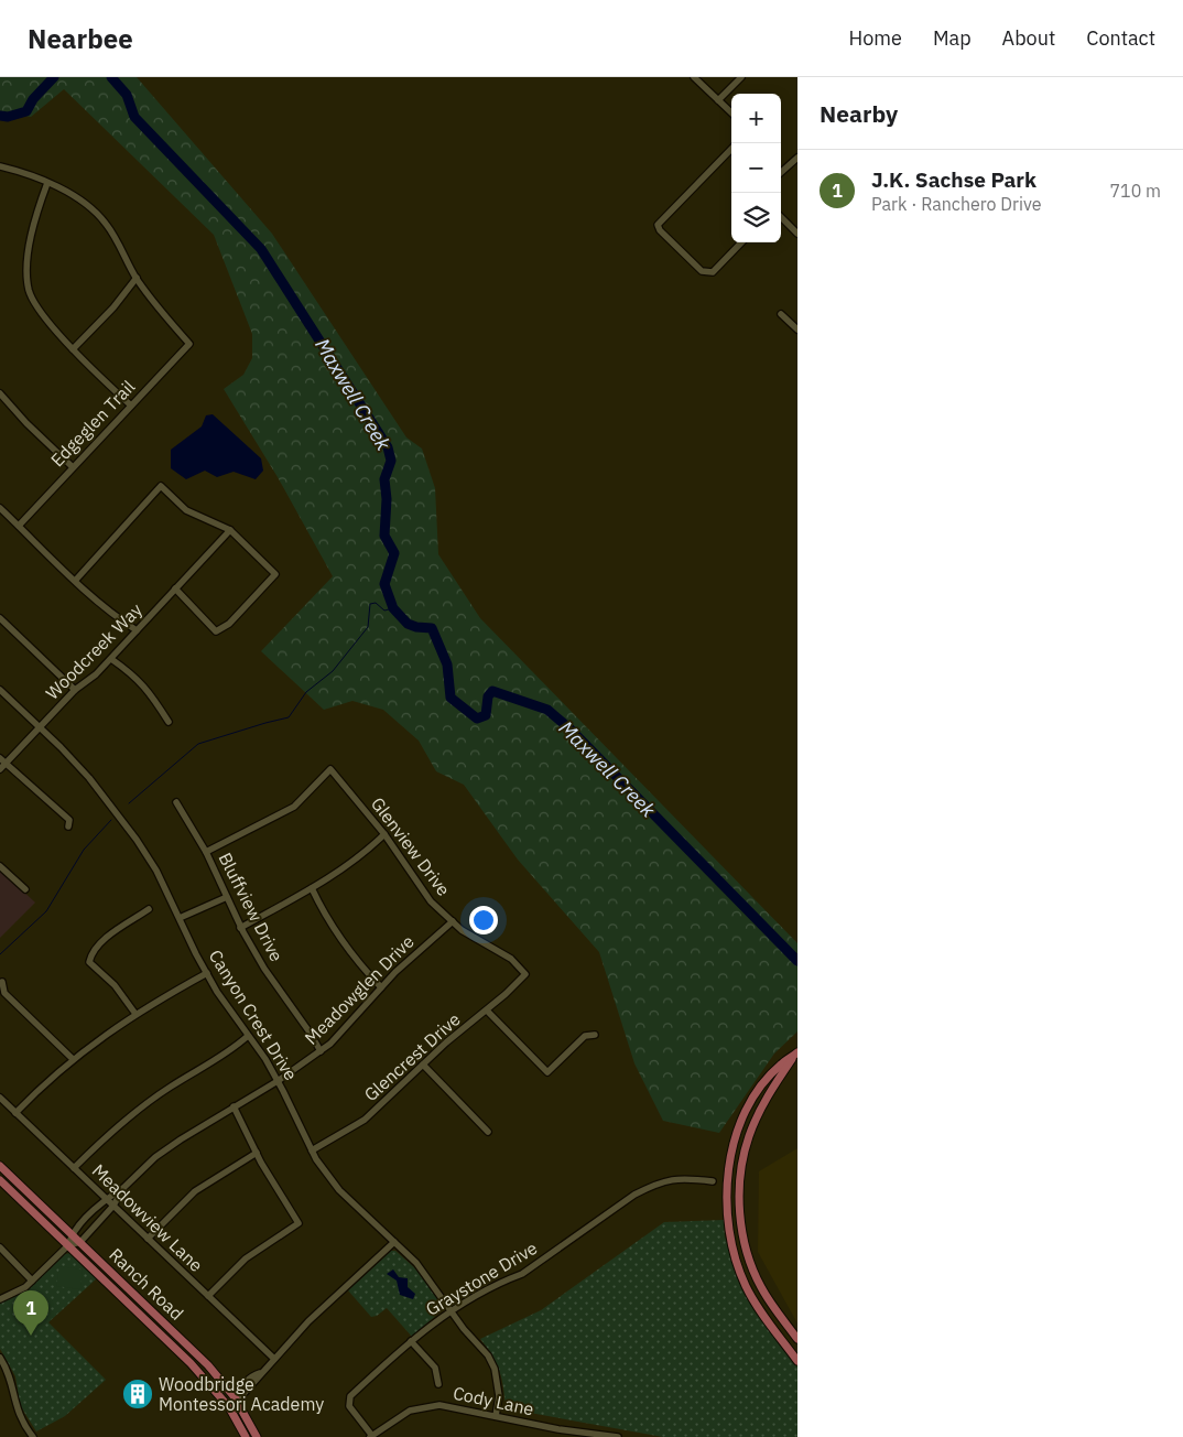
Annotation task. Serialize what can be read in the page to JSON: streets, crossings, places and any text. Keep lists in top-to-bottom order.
{
  "streets": {
    "main road": ["Ranch Road"],
    "street": [
      "Edgeglen Trail",
      "Woodcreek Way",
      "Glenview Drive",
      "Bluffview Drive",
      "Meadowglen Drive",
      "Canyon Crest Drive",
      "Glencrest Drive",
      "Meadowview Lane",
      "Graystone Drive",
      "Cody Lane"
    ]
  },
  "crossings": [
    ["Woodcreek Way", "Canyon Crest Drive"],
    ["Glenview Drive", "Bluffview Drive"],
    ["Glenview Drive", "Meadowglen Drive"],
    ["Glenview Drive", "Glencrest Drive"],
    ["Bluffview Drive", "Meadowglen Drive"],
    ["Meadowglen Drive", "Canyon Crest Drive"],
    ["Meadowglen Drive", "Meadowview Lane"],
    ["Meadowglen Drive", "Ranch Road"],
    ["Canyon Crest Drive", "Glencrest Drive"],
    ["Canyon Crest Drive", "Graystone Drive"],
    ["Canyon Crest Drive", "Cody Lane"],
    ["Graystone Drive", "Cody Lane"]
  ],
  "water": ["Maxwell Creek"],
  "places": {
    "building": ["Woodbridge Montessori Academy"]
  },
  "page": {
    "header": "Nearbee",
    "nav": [
      "Home",
      "Map",
      "About",
      "Contact"
    ],
    "heading": "Nearby",
    "map_buttons": ["+", "−"],
    "list": [
      {
        "mark": "1",
        "name": "J.K. Sachse Park",
        "note": "Park · Ranchero Drive",
        "value": "710 m"
      }
    ],
    "pins": "1"
  }
}
